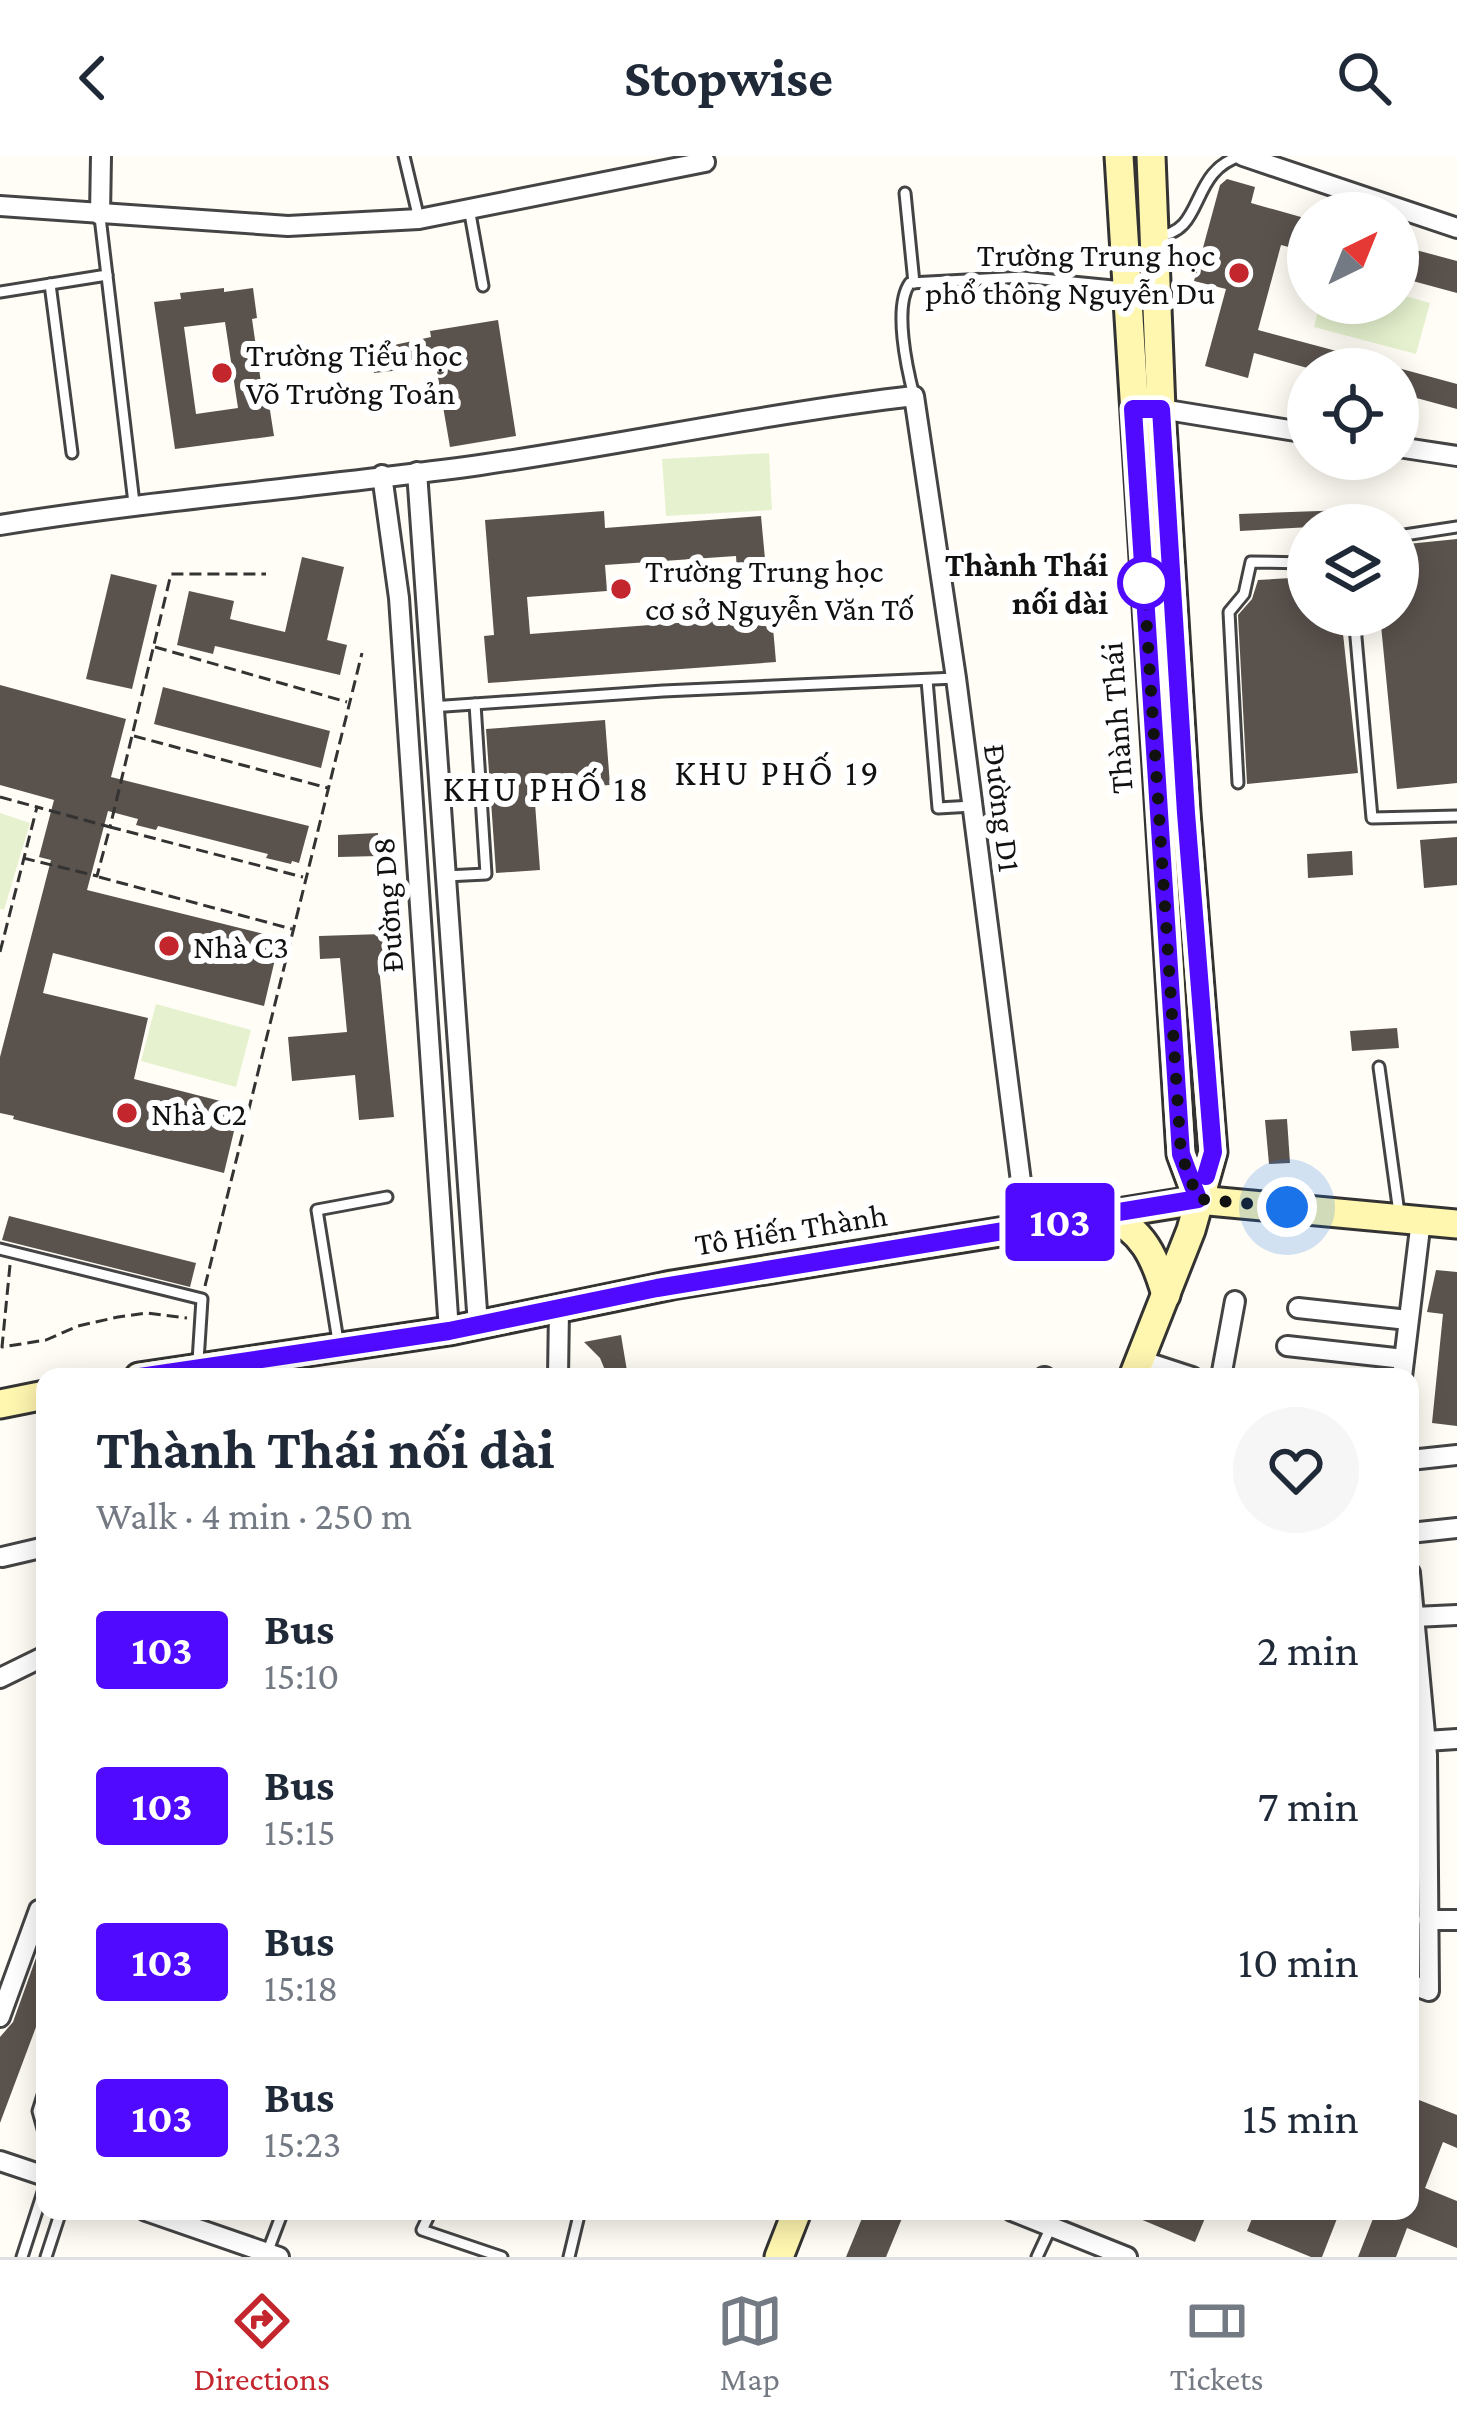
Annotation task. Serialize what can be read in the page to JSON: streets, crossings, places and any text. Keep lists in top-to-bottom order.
{
  "streets": {
    "main road": ["Thành Thái", "Tô Hiến Thành"],
    "street": ["Đường D1", "Đường D8"]
  },
  "crossings": [
    ["Thành Thái", "Tô Hiến Thành"],
    ["Đường D1", "Tô Hiến Thành"],
    ["Đường D8", "Tô Hiến Thành"]
  ],
  "districts": ["KHU PHỐ 19", "KHU PHỐ 18"],
  "places": [
    "Trường Trung học phổ thông Nguyễn Du",
    "Trường Tiểu học Võ Trường Toản",
    "Thành Thái nối dài",
    "Trường Trung học cơ sở Nguyễn Văn Tố",
    "Nhà C3",
    "Nhà C2"
  ],
  "lines": ["bus line 103"],
  "north": "top right",
  "page": {
    "header": "Stopwise",
    "on_map": "103",
    "heading": ["Thành Thái nối dài", "Walk · 4 min · 250 m"],
    "list": [
      {
        "mark": "103",
        "name": "Bus",
        "note": "15:10",
        "value": "2 min"
      },
      {
        "mark": "103",
        "name": "Bus",
        "note": "15:15",
        "value": "7 min"
      },
      {
        "mark": "103",
        "name": "Bus",
        "note": "15:18",
        "value": "10 min"
      },
      {
        "mark": "103",
        "name": "Bus",
        "note": "15:23",
        "value": "15 min"
      }
    ],
    "tabs": ["Directions", "Map", "Tickets"]
  }
}
